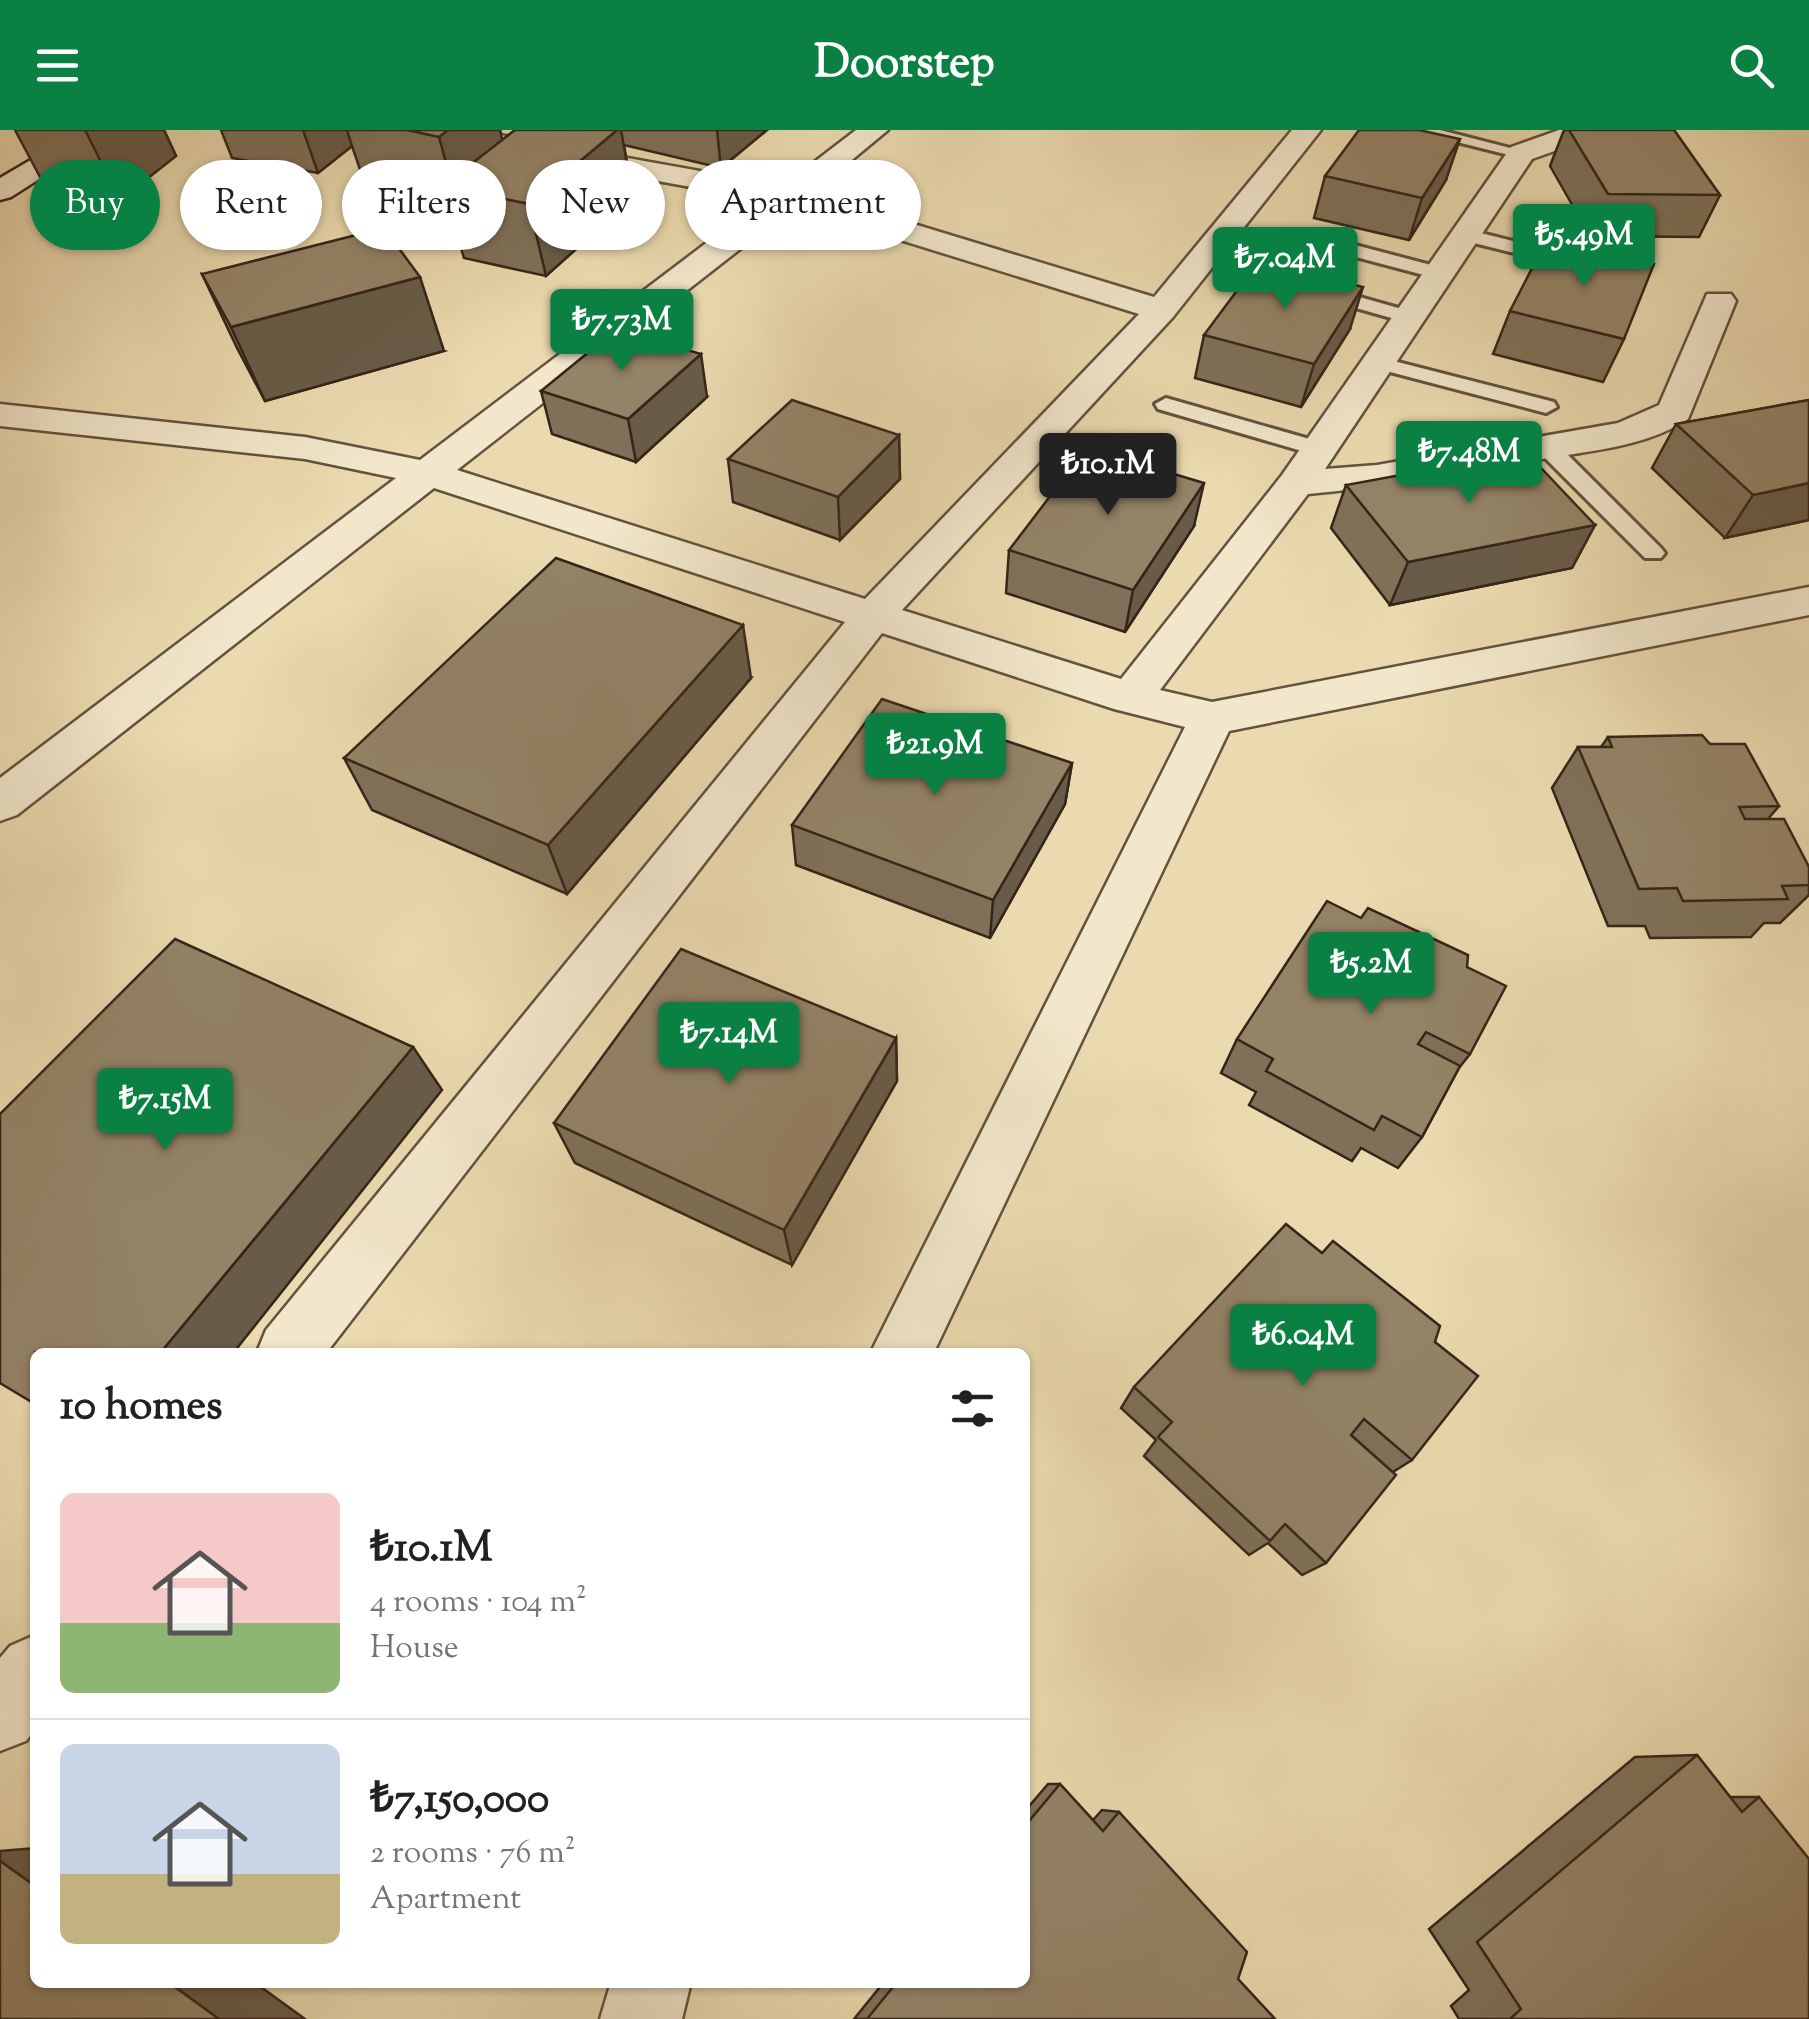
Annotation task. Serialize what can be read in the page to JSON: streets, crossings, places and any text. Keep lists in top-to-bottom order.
{
  "page": {
    "header": "Doorstep",
    "chip": [
      "Buy",
      "Rent",
      "Filters",
      "New",
      "Apartment"
    ],
    "price": [
      "₺5.49M",
      "₺7.04M",
      "₺7.73M",
      "₺7.48M",
      "₺10.1M",
      "₺21.9M",
      "₺5.2M",
      "₺7.14M",
      "₺7.15M",
      "₺6.04M"
    ],
    "heading": "10 homes",
    "list": [
      {
        "name": "₺10.1M",
        "note": "4 rooms · 104 m² · House"
      },
      {
        "name": "₺7,150,000",
        "note": "2 rooms · 76 m² · Apartment"
      }
    ]
  }
}
